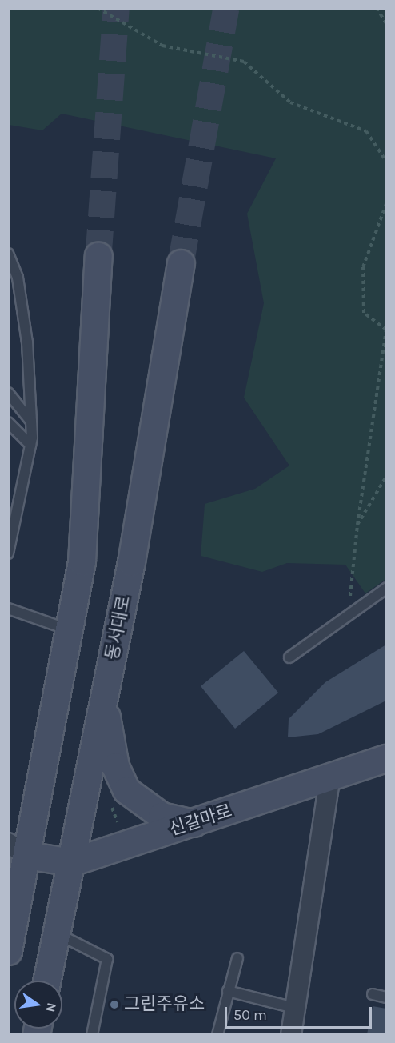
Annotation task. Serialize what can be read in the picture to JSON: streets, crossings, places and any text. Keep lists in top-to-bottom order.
{
  "streets": {
    "street": ["동서대로", "신갈마로"]
  },
  "crossings": [
    ["동서대로", "신갈마로"]
  ],
  "places": ["그린주유소"],
  "scale_bar": "50 m",
  "north": "right"
}
